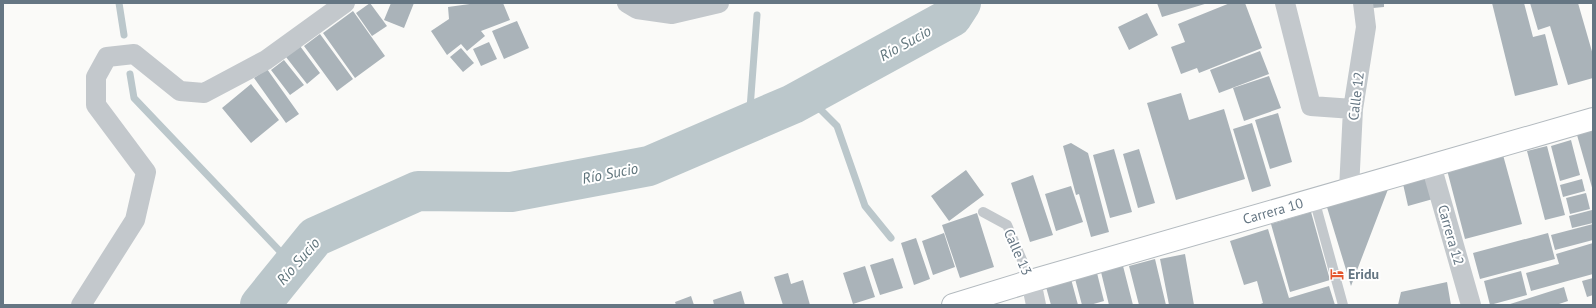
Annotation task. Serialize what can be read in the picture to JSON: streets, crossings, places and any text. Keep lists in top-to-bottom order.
{
  "streets": {
    "main road": ["Carrera 10"],
    "street": ["Calle 12", "Carrera 12", "Calle 13"]
  },
  "crossings": [
    ["Calle 12", "Carrera 10"],
    ["Carrera 10", "Carrera 12"],
    ["Carrera 10", "Calle 13"]
  ],
  "water": ["Río Sucio"],
  "places": {
    "hotel": ["Eridu"]
  }
}
